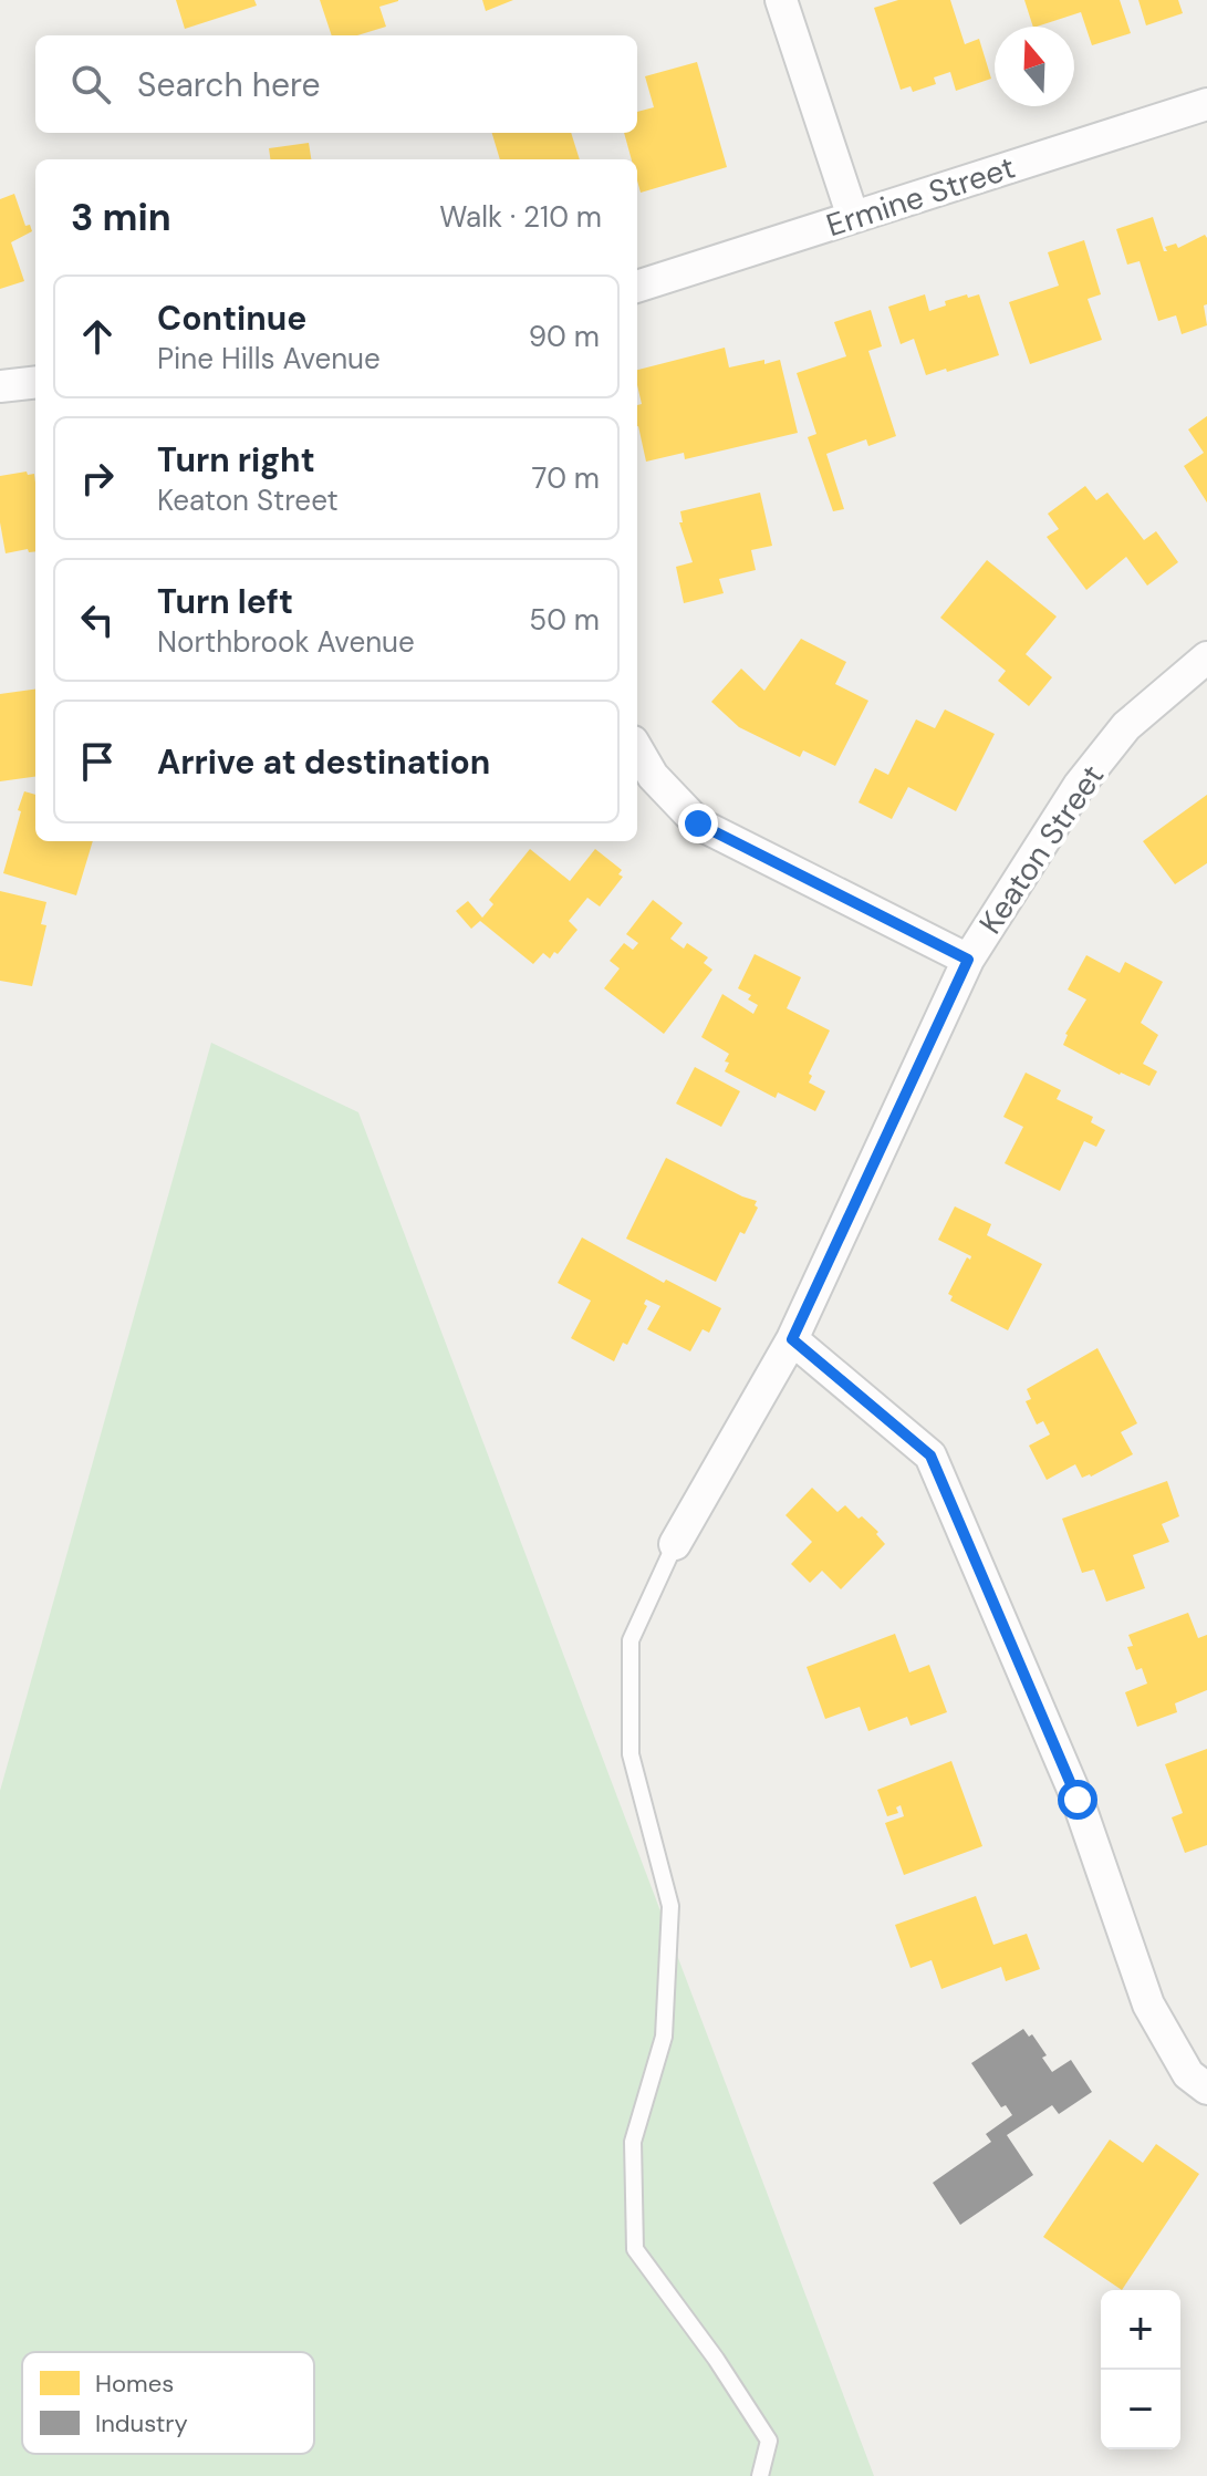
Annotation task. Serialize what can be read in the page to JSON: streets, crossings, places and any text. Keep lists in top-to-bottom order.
{
  "streets": {
    "street": ["Ermine Street", "Keaton Street"]
  },
  "legend": ["Homes", "Industry"],
  "north": "top",
  "page": {
    "search": "Search here",
    "heading": ["3 min", "Walk · 210 m"],
    "list": [
      ["Continue", "Pine Hills Avenue", "90 m"],
      ["Turn right", "Keaton Street", "70 m"],
      ["Turn left", "Northbrook Avenue", "50 m"],
      "Arrive at destination"
    ],
    "map_buttons": ["+", "−"]
  }
}
